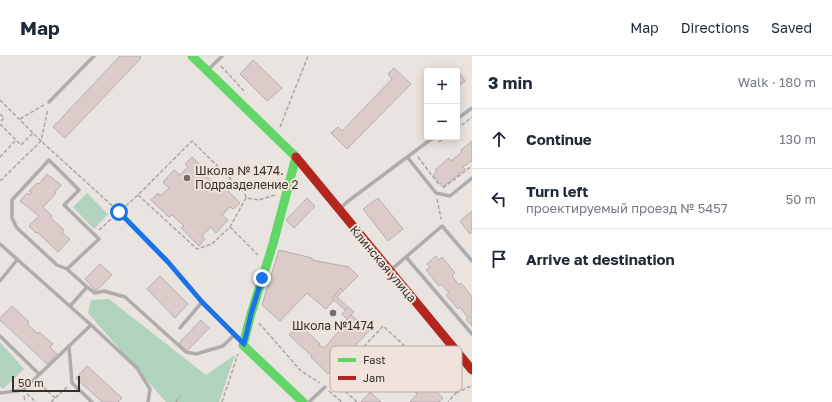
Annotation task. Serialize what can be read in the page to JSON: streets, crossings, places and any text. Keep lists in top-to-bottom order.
{
  "streets": {
    "street": ["Клинская улица"]
  },
  "places": ["Школа № 1474. Подразделение 2", "Школа №1474"],
  "legend": ["Fast", "Jam"],
  "scale_bar": "50 m",
  "page": {
    "header": "Map",
    "nav": ["Map", "Directions", "Saved"],
    "heading": ["3 min", "Walk · 180 m"],
    "map_buttons": ["+", "−"],
    "list": [
      ["Continue", "130 m"],
      ["Turn left", "проектируемый проезд № 5457", "50 m"],
      "Arrive at destination"
    ],
    "scale": "50 m"
  }
}
